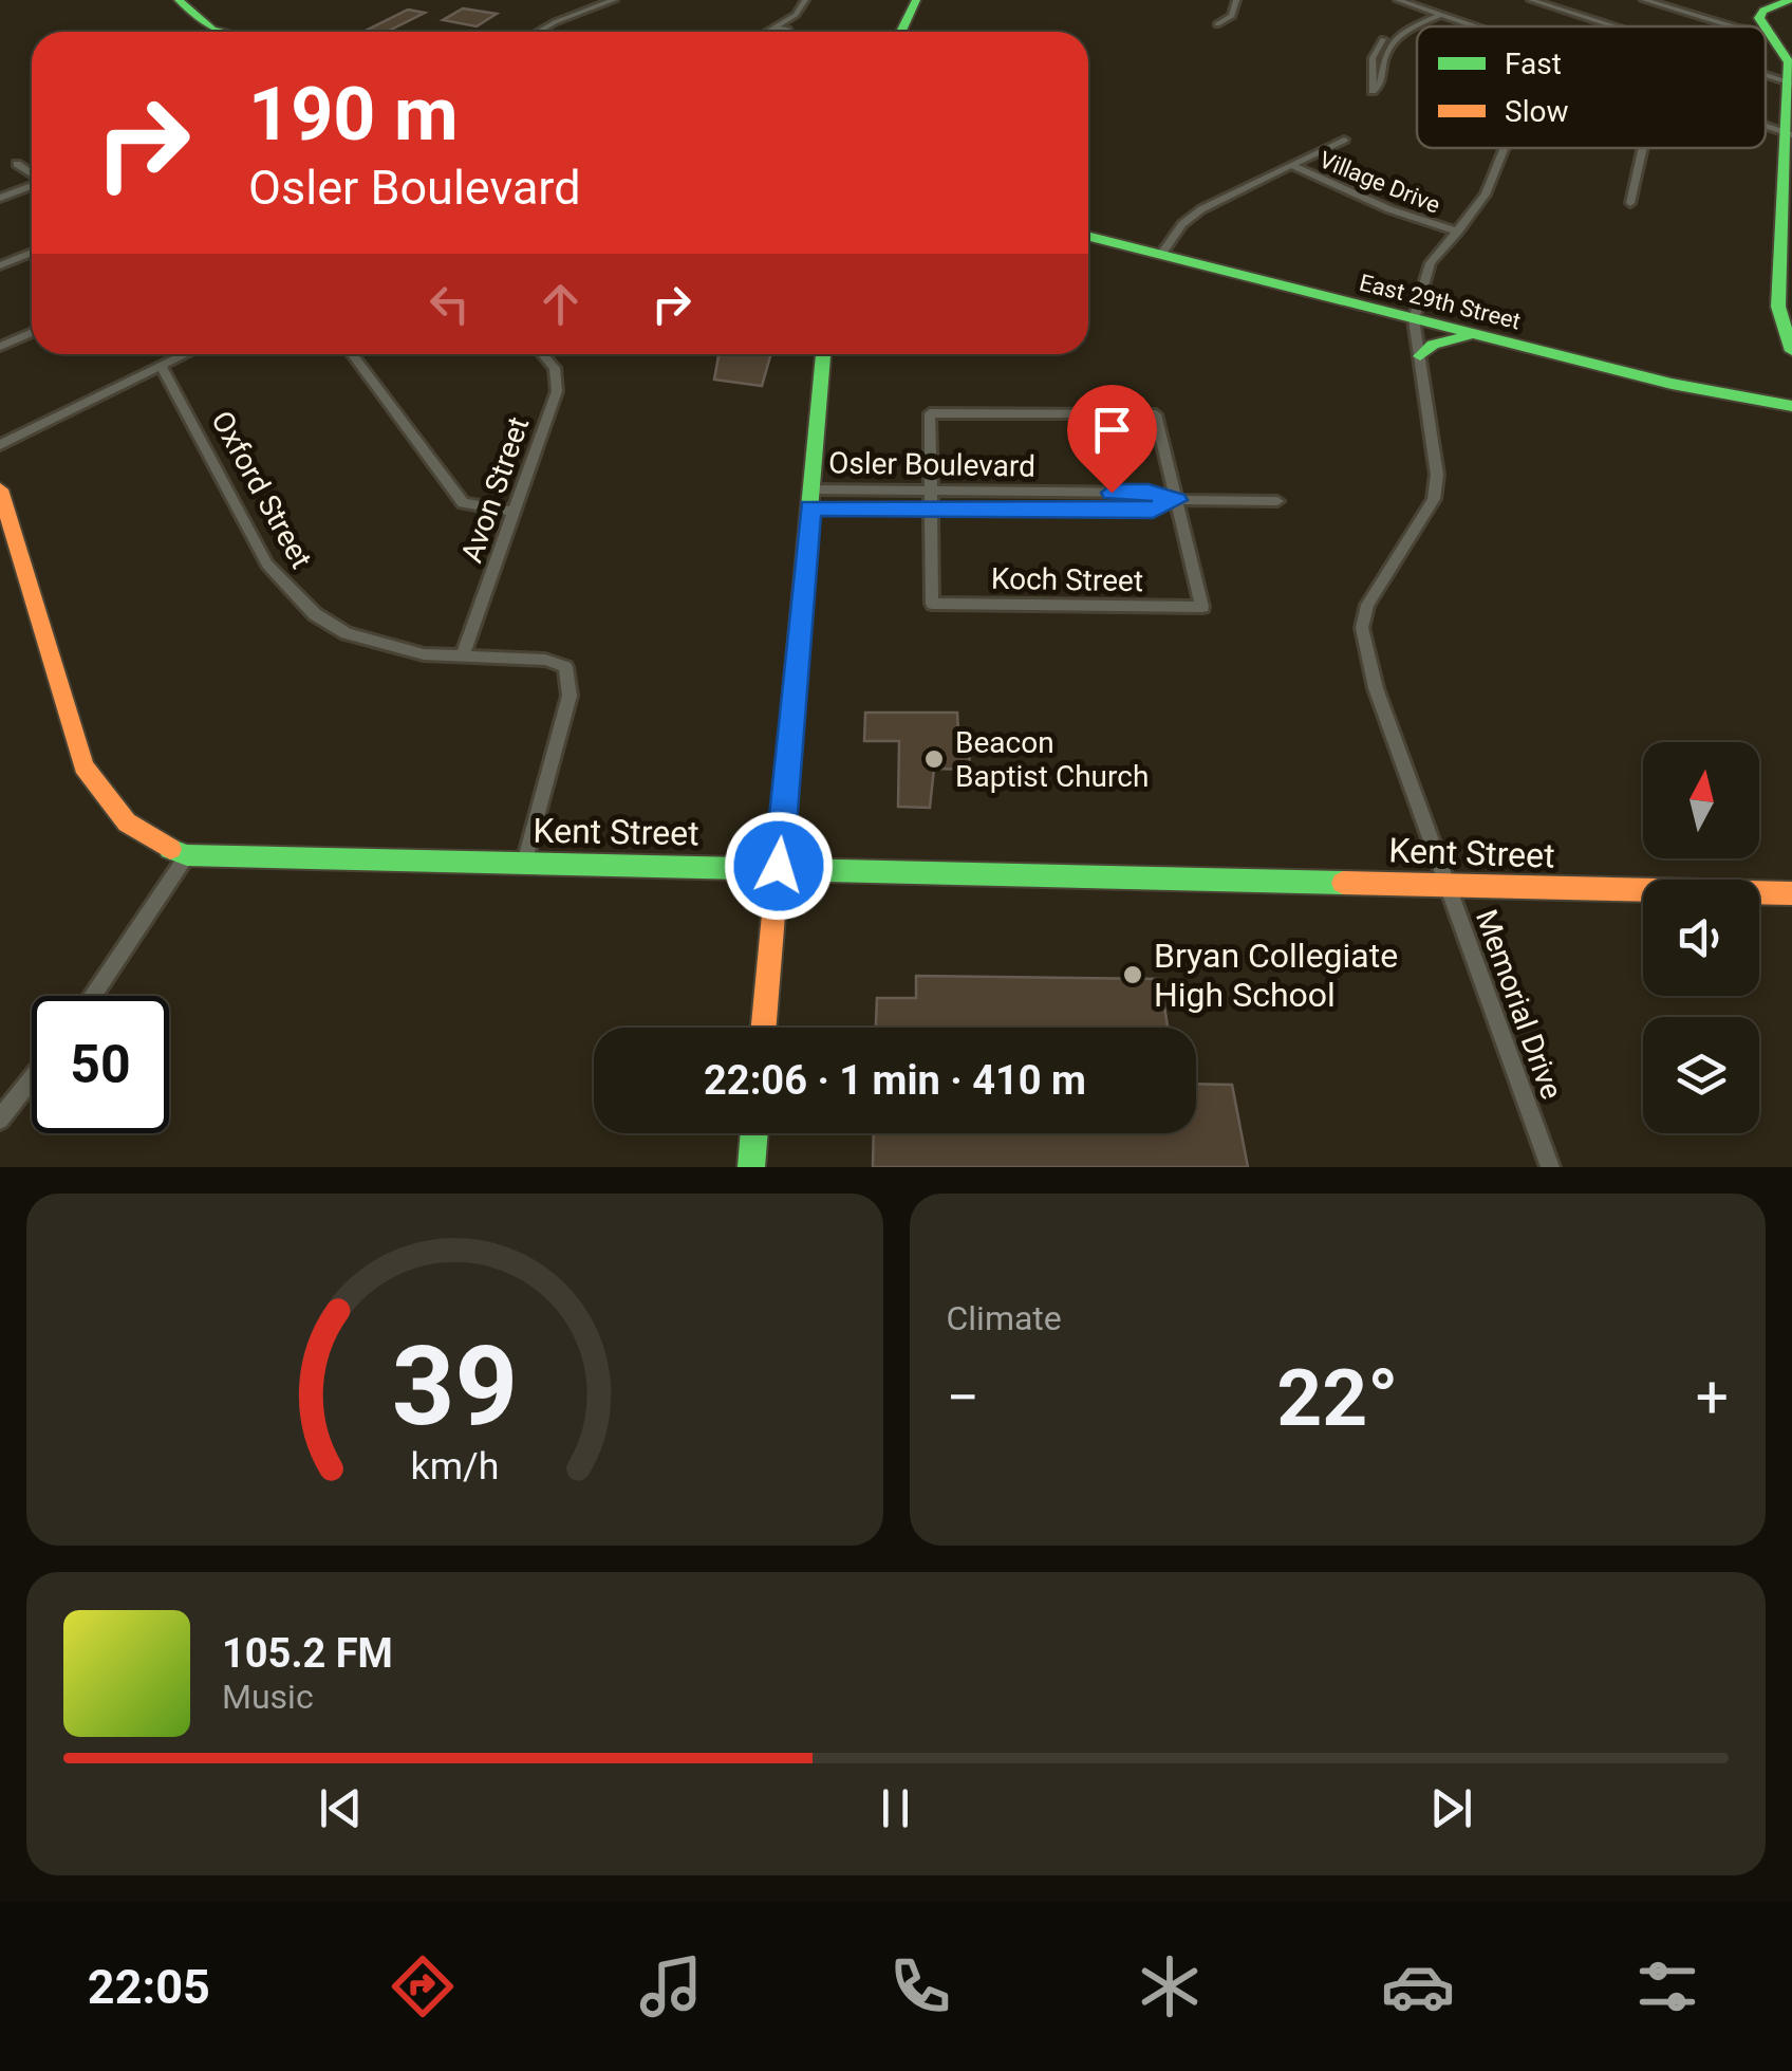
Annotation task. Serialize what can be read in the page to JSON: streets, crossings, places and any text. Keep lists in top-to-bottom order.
{
  "streets": {
    "street": [
      "Village Drive",
      "East 29th Street",
      "Osler Boulevard",
      "Oxford Street",
      "Avon Street",
      "Koch Street",
      "Kent Street",
      "Memorial Drive"
    ]
  },
  "crossings": [
    ["Village Drive", "Memorial Drive"],
    ["East 29th Street", "Memorial Drive"],
    ["Osler Boulevard", "Koch Street"],
    ["Oxford Street", "Avon Street"],
    ["Oxford Street", "Kent Street"],
    ["Kent Street", "Memorial Drive"]
  ],
  "places": ["Beacon Baptist Church", "Bryan Collegiate High School"],
  "legend": ["Fast", "Slow"],
  "north": "top",
  "page": {
    "turn": ["190 m", "Osler Boulevard"],
    "limit": "50",
    "trip": "22:06 · 1 min · 410 m",
    "tile": "Climate",
    "heat": ["−", "22°", "+"],
    "song": ["105.2 FM", "Music"],
    "tabs": "22:05",
    "gauge": ["39", "km/h"]
  }
}
